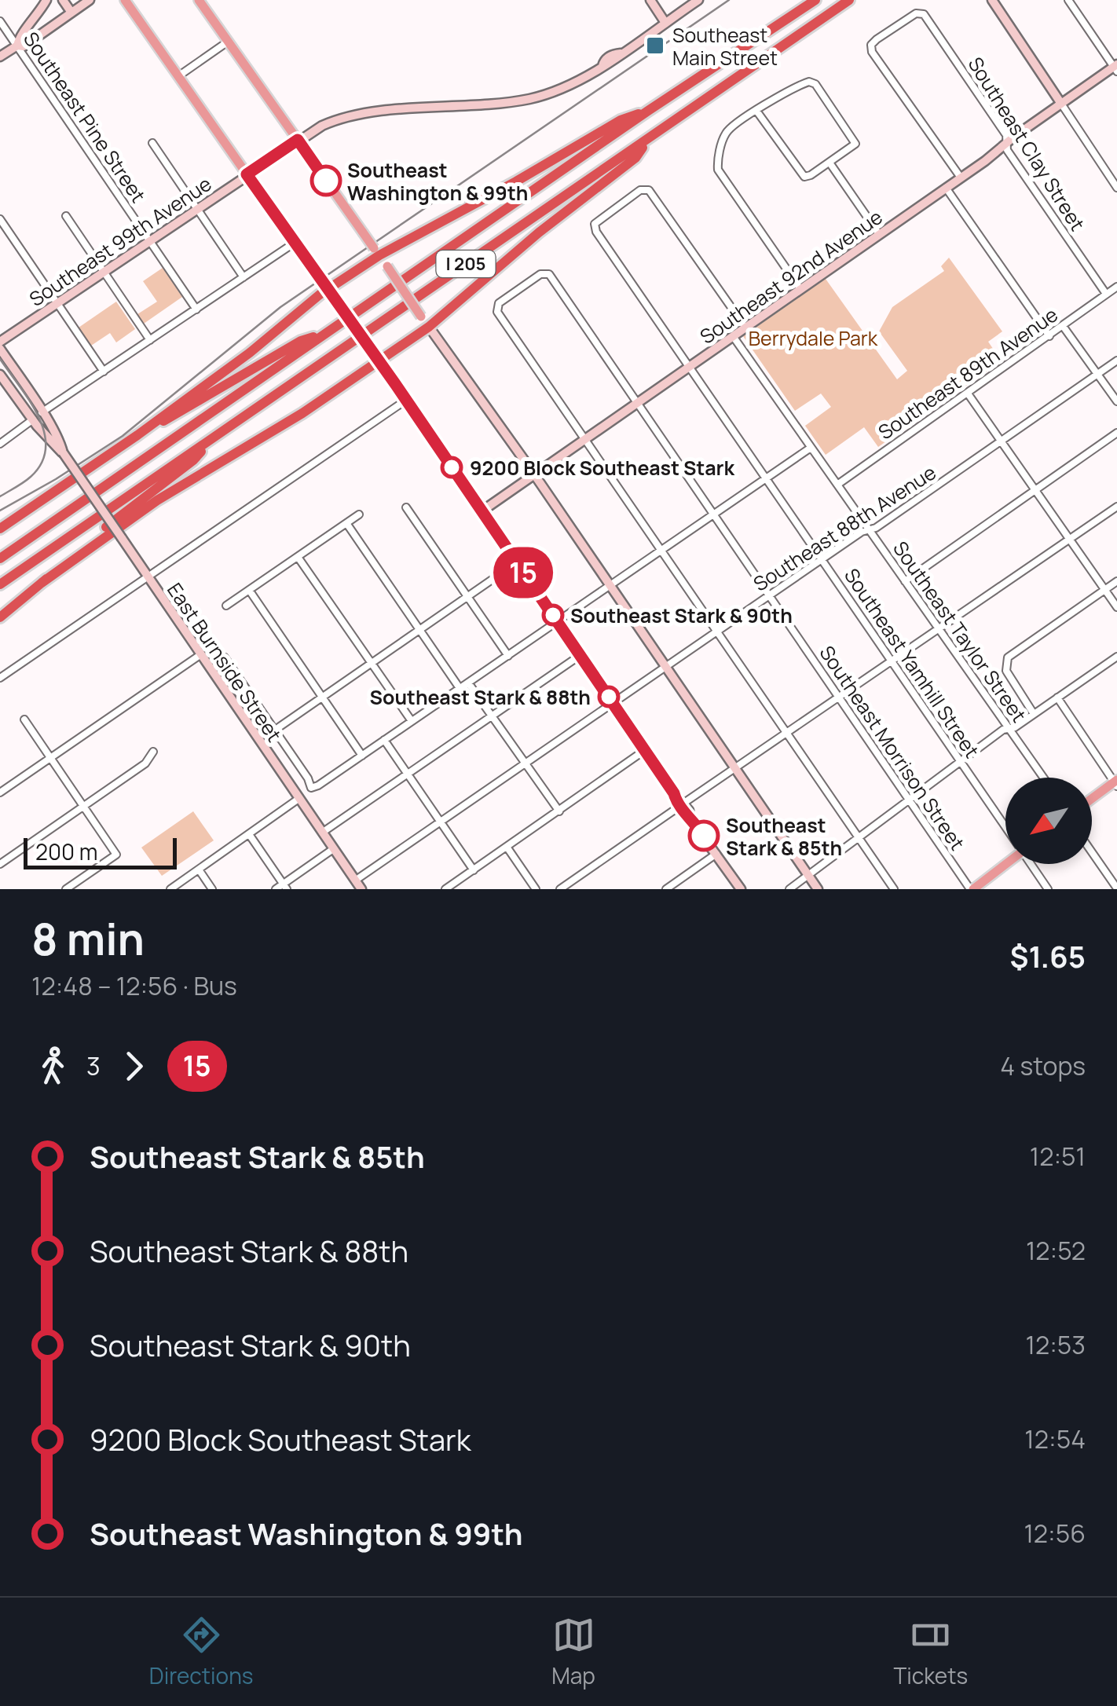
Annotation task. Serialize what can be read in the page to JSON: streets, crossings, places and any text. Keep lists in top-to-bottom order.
{
  "streets": {
    "highway": ["I 205"],
    "street": [
      "Southeast Pine Street",
      "Southeast Clay Street",
      "Southeast 99th Avenue",
      "Southeast 92nd Avenue",
      "Southeast 89th Avenue",
      "Southeast 88th Avenue",
      "Southeast Taylor Street",
      "East Burnside Street",
      "Southeast Yamhill Street",
      "Southeast Morrison Street"
    ]
  },
  "crossings": [
    ["Southeast Pine Street", "Southeast 99th Avenue"],
    ["Southeast Clay Street", "Southeast 92nd Avenue"],
    ["Southeast Clay Street", "Southeast 89th Avenue"],
    ["Southeast 92nd Avenue", "Southeast Taylor Street"],
    ["Southeast 92nd Avenue", "Southeast Yamhill Street"],
    ["Southeast 92nd Avenue", "Southeast Morrison Street"],
    ["Southeast 89th Avenue", "Southeast Taylor Street"],
    ["Southeast 88th Avenue", "Southeast Taylor Street"],
    ["Southeast 88th Avenue", "East Burnside Street"],
    ["Southeast 88th Avenue", "Southeast Yamhill Street"],
    ["Southeast 88th Avenue", "Southeast Morrison Street"]
  ],
  "parks": ["Berrydale Park"],
  "places": {
    "transit": ["Southeast Main Street"],
    "other": [
      "Southeast Washington & 99th",
      "9200 Block Southeast Stark",
      "Southeast Stark & 90th",
      "Southeast Stark & 88th",
      "Southeast Stark & 85th"
    ]
  },
  "lines": ["bus line 15"],
  "scale_bar": "200 m",
  "north": "bottom left",
  "page": {
    "on_map": "15",
    "scale": "200 m",
    "heading": ["8 min", "12:48 – 12:56 · Bus", "$1.65"],
    "legs": ["3", "15", "4 stops"],
    "list": [
      {
        "name": "Southeast Stark & 85th",
        "value": "12:51"
      },
      {
        "name": "Southeast Stark & 88th",
        "value": "12:52"
      },
      {
        "name": "Southeast Stark & 90th",
        "value": "12:53"
      },
      {
        "name": "9200 Block Southeast Stark",
        "value": "12:54"
      },
      {
        "name": "Southeast Washington & 99th",
        "value": "12:56"
      }
    ],
    "tabs": ["Directions", "Map", "Tickets"]
  }
}
